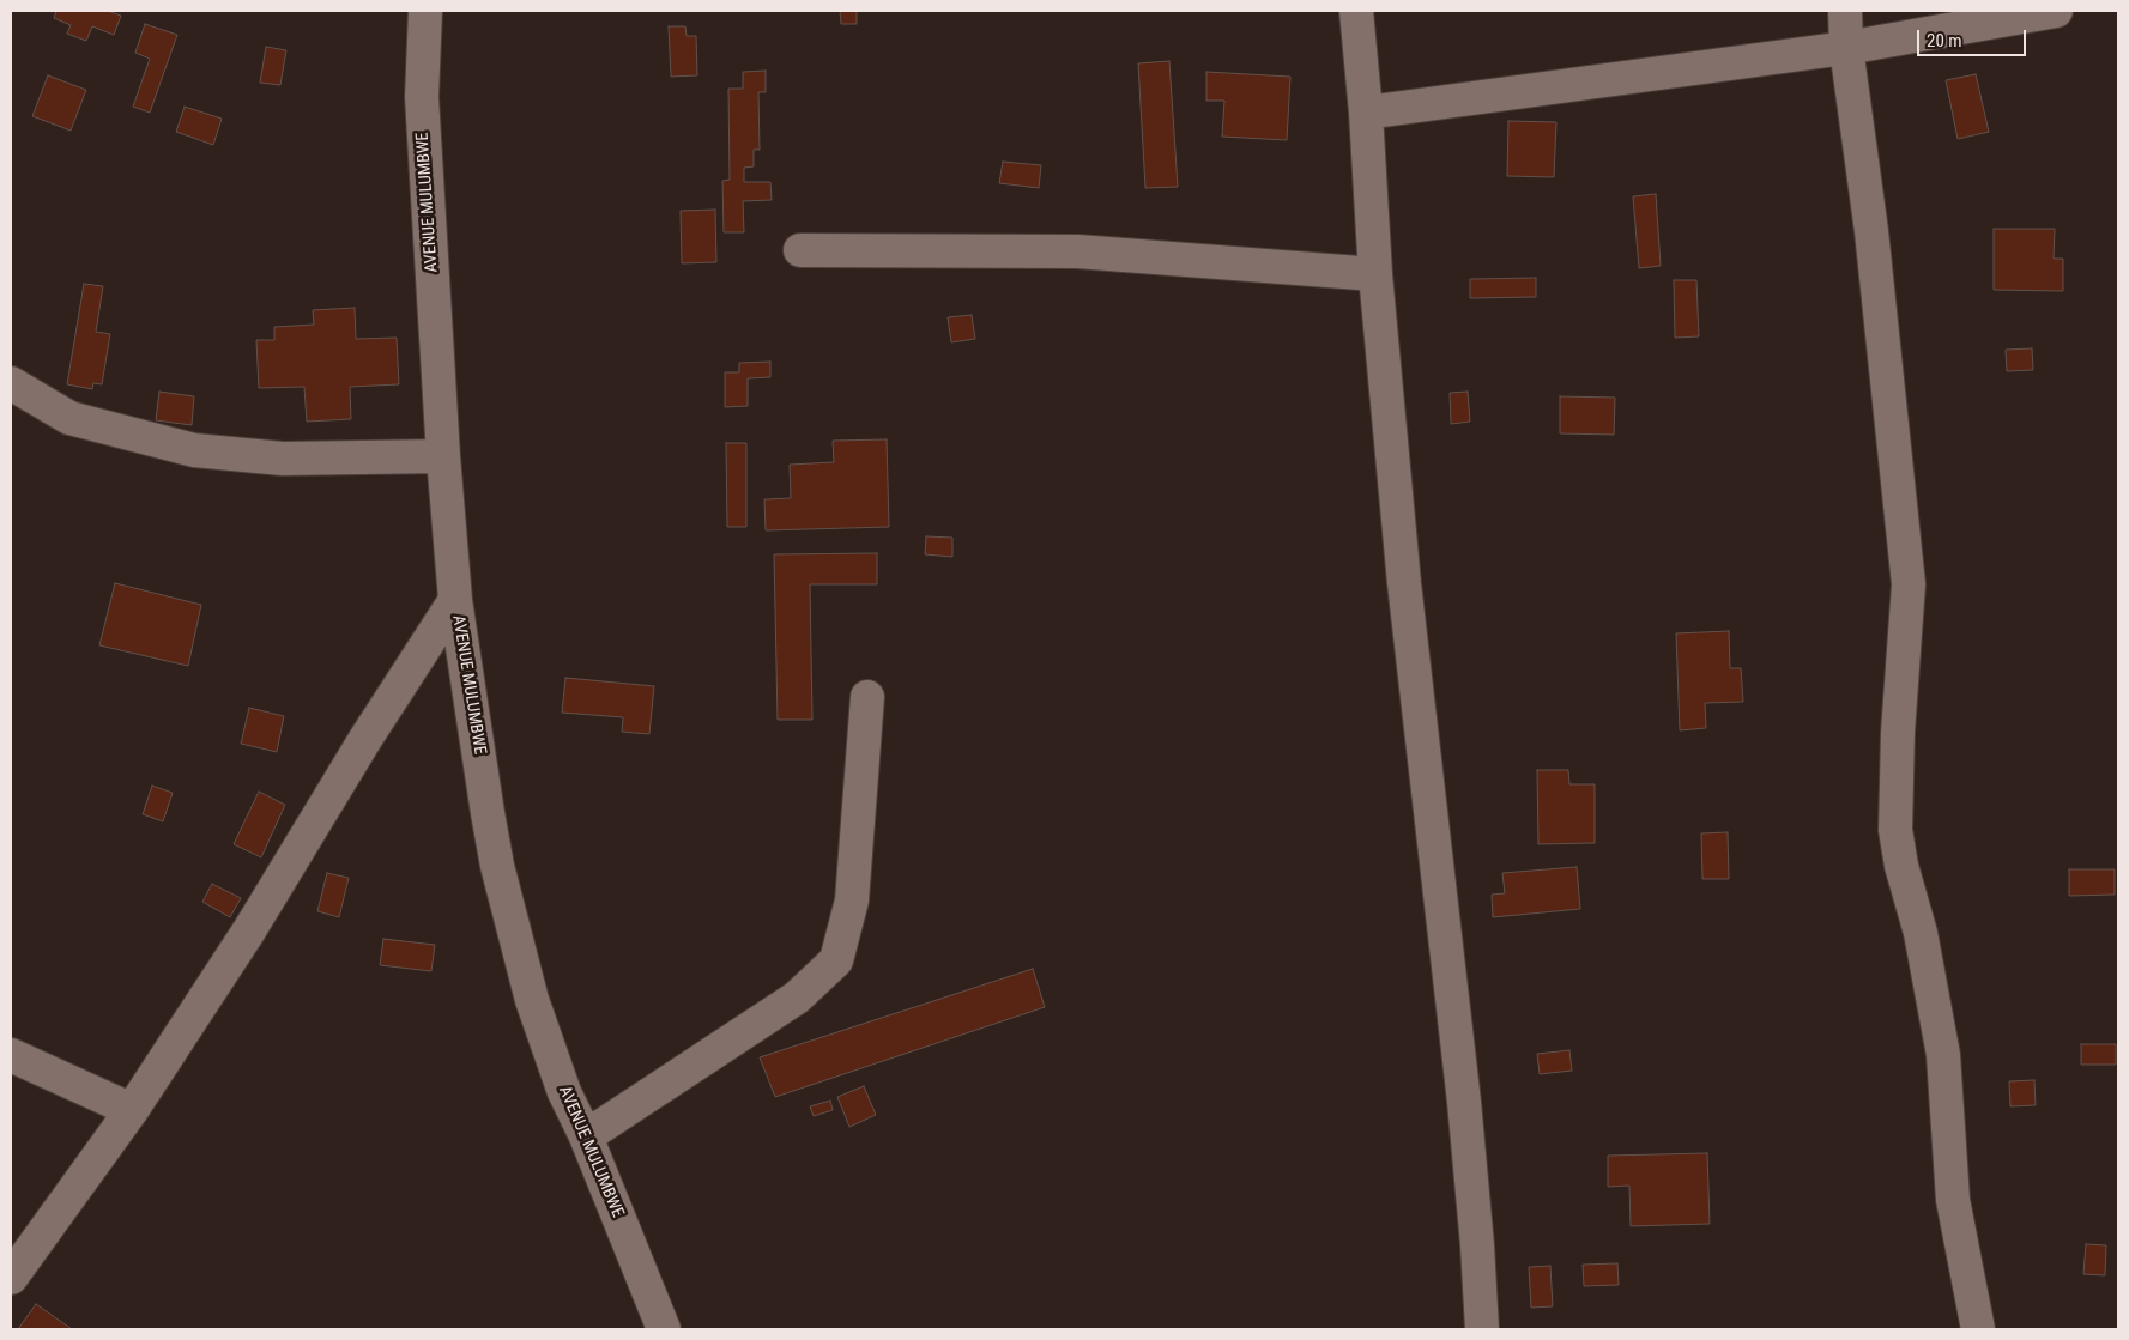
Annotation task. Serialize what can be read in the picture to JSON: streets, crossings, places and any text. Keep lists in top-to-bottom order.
{
  "streets": {
    "street": ["AVENUE MULUMBWE"]
  },
  "scale_bar": "20 m"
}
